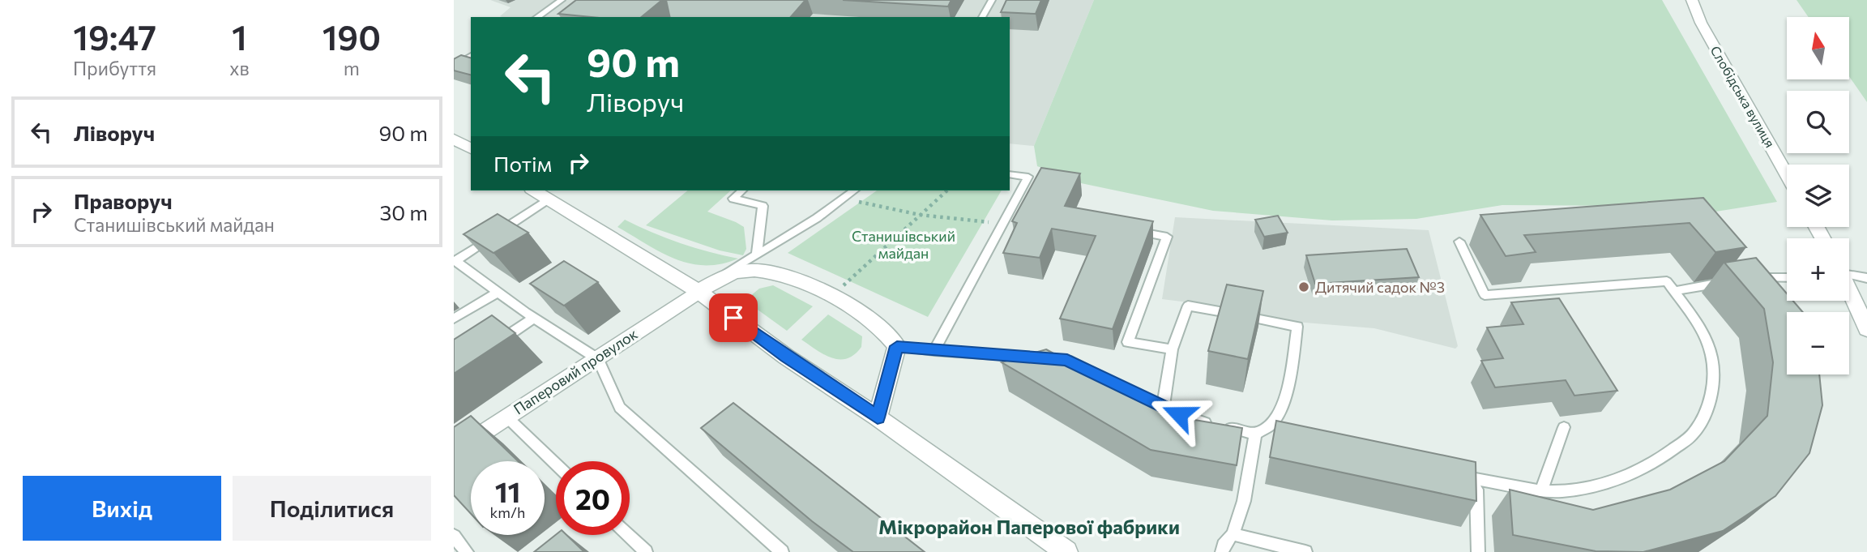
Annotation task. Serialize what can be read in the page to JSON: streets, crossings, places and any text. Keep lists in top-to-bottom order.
{
  "streets": {
    "street": ["Слобідська вулиця", "Паперовий провулок"]
  },
  "districts": ["Мікрорайон Паперової фабрики"],
  "parks": ["Станишівський майдан"],
  "places": ["Дитячий садок №3"],
  "north": "top",
  "page": {
    "eta": [
      "19:47",
      "Прибуття",
      "1",
      "хв",
      "190",
      "m"
    ],
    "map_buttons": ["+", "−"],
    "turn": ["90 m", "Ліворуч"],
    "list": [
      {
        "name": "Ліворуч",
        "value": "90 m"
      },
      {
        "name": "Праворуч",
        "note": "Станишівський майдан",
        "value": "30 m"
      }
    ],
    "then": "Потім",
    "speed": "11 km/h",
    "limit": "20",
    "buttons": ["Вихід", "Поділитися"]
  }
}
